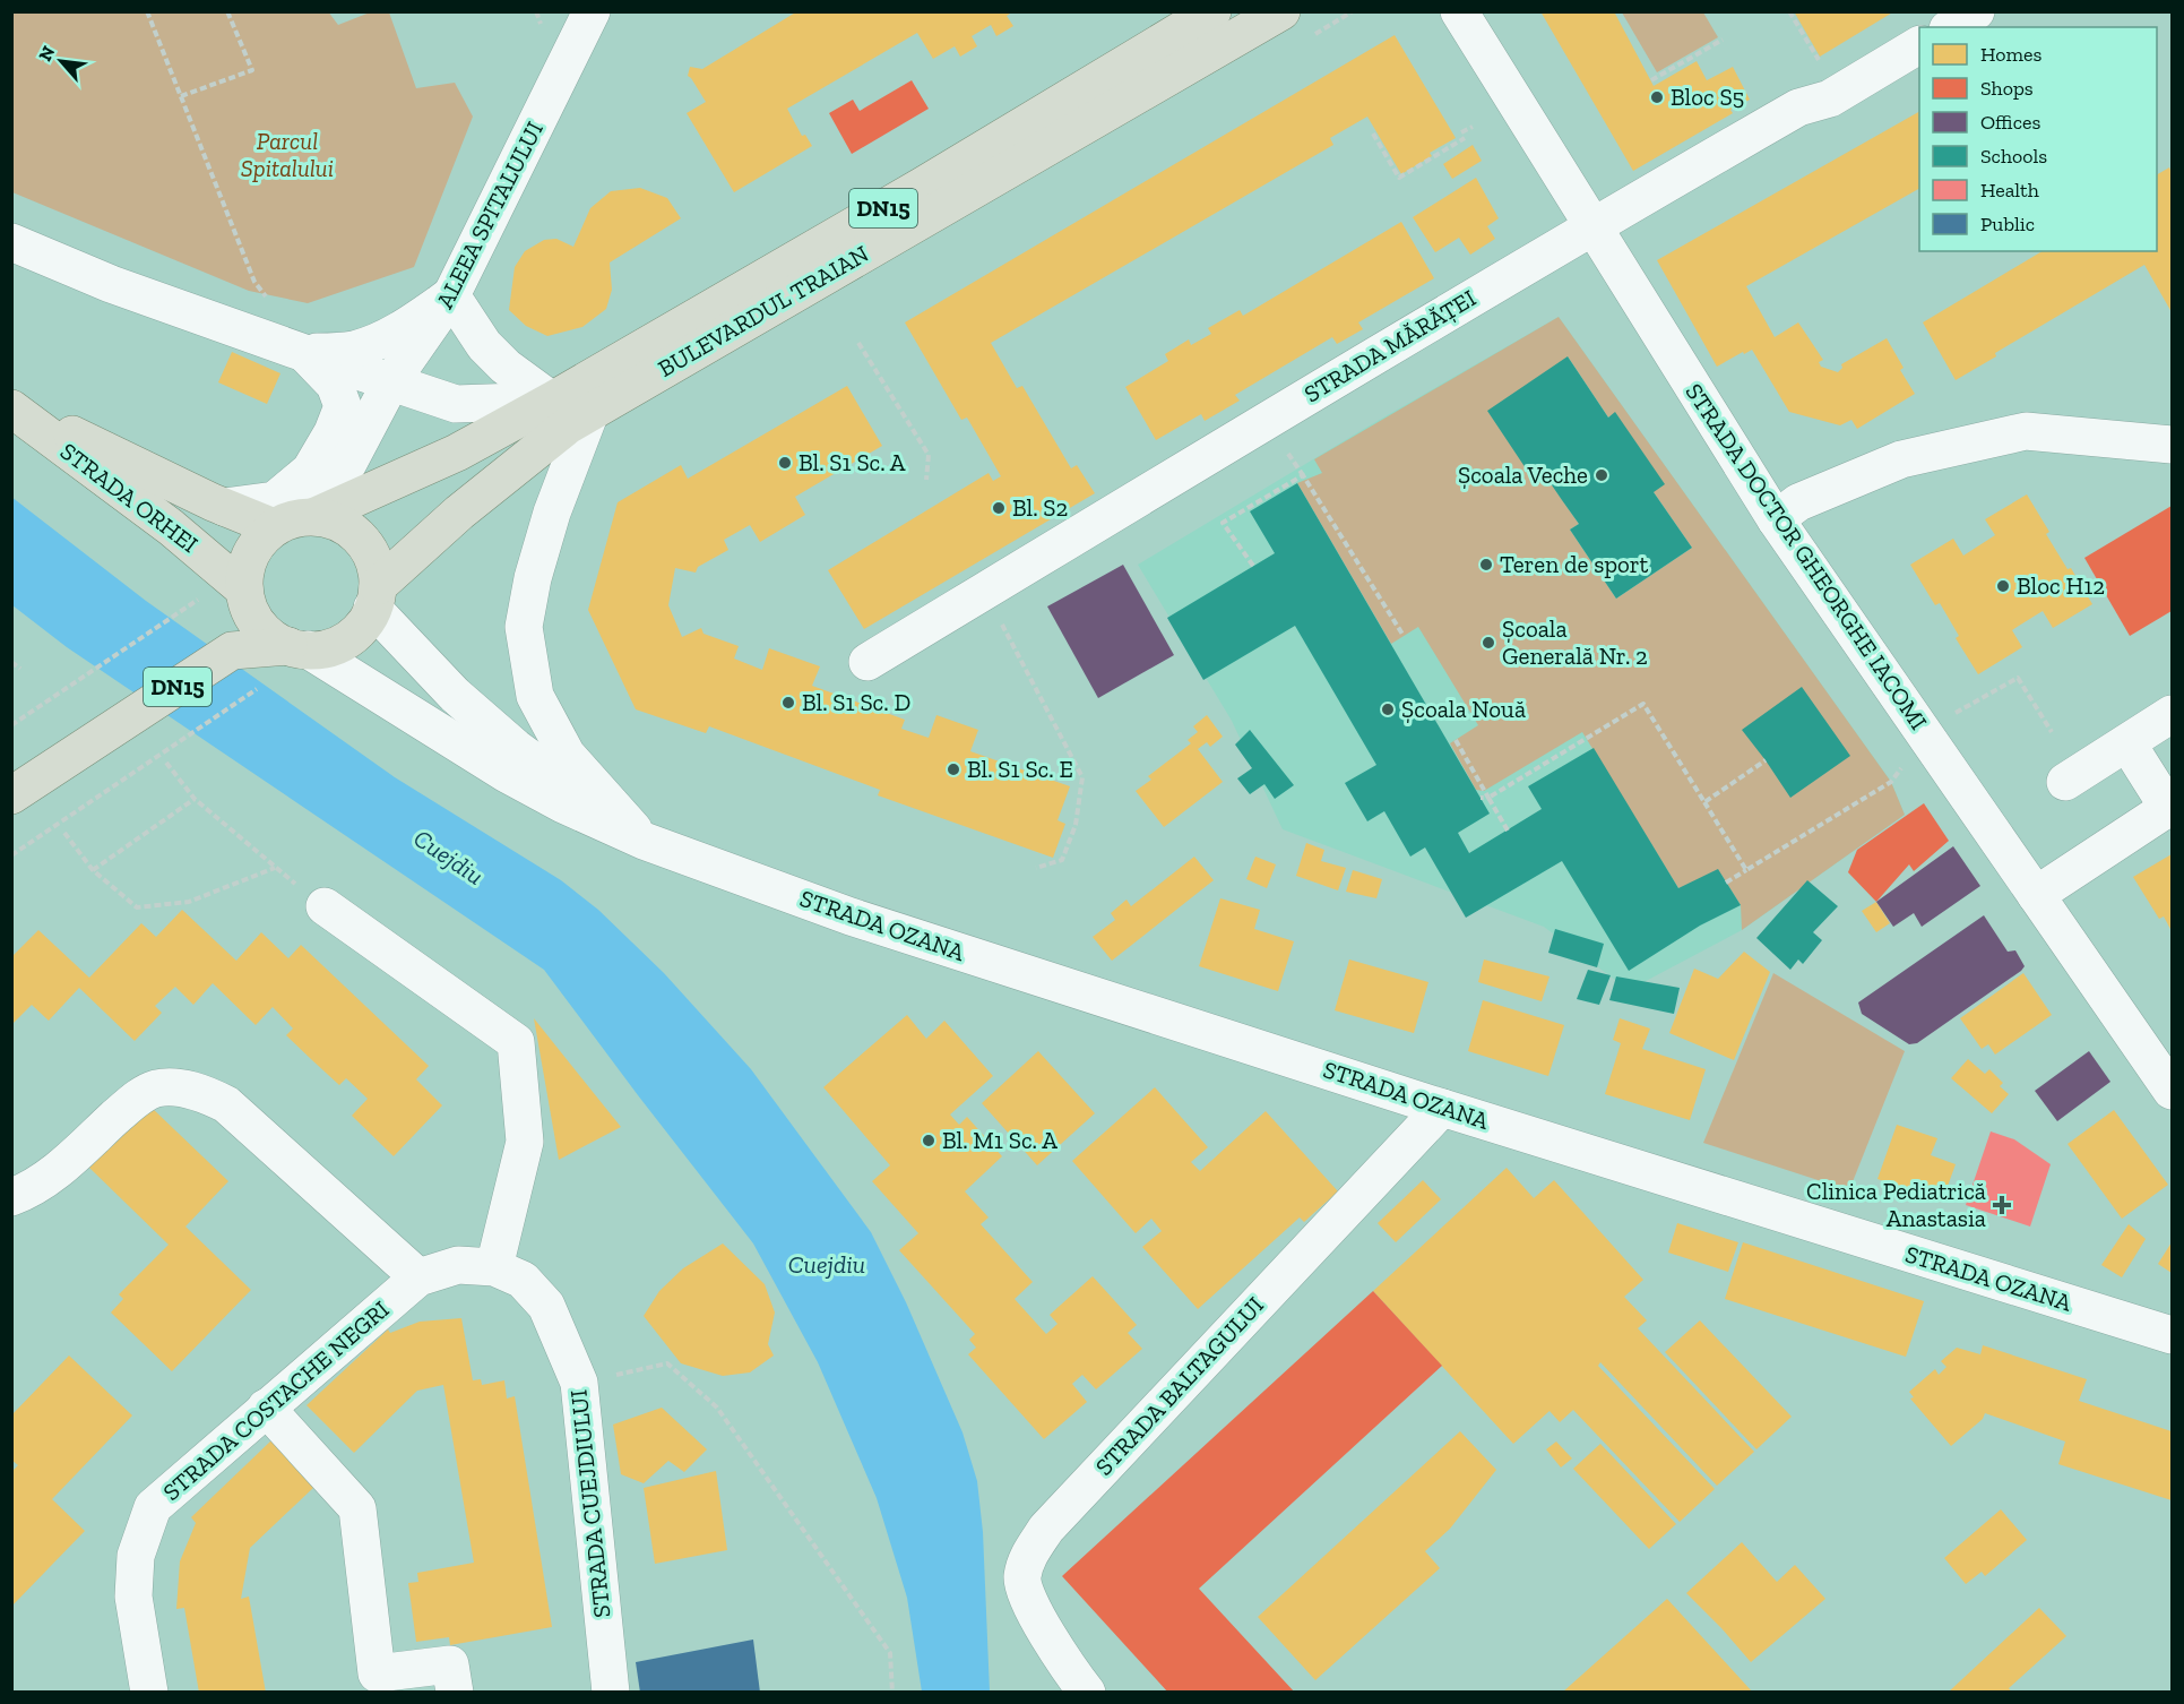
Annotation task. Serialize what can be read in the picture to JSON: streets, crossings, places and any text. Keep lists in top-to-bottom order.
{
  "streets": {
    "main road": ["DN15", "BULEVARDUL TRAIAN", "STRADA ORHEI"],
    "street": [
      "ALEEA SPITALULUI",
      "STRADA MĂRĂȚEI",
      "STRADA DOCTOR GHEORGHE IACOMI",
      "STRADA OZANA",
      "STRADA BALTAGULUI",
      "STRADA COSTACHE NEGRI",
      "STRADA CUEJDIULUI"
    ]
  },
  "crossings": [
    ["DN15", "ALEEA SPITALULUI"],
    ["DN15", "BULEVARDUL TRAIAN"],
    ["DN15", "STRADA ORHEI"],
    ["DN15", "STRADA OZANA"],
    ["ALEEA SPITALULUI", "BULEVARDUL TRAIAN"],
    ["ALEEA SPITALULUI", "STRADA ORHEI"],
    ["ALEEA SPITALULUI", "STRADA OZANA"],
    ["BULEVARDUL TRAIAN", "STRADA ORHEI"],
    ["BULEVARDUL TRAIAN", "STRADA OZANA"],
    ["STRADA MĂRĂȚEI", "STRADA DOCTOR GHEORGHE IACOMI"],
    ["STRADA ORHEI", "STRADA OZANA"],
    ["STRADA OZANA", "STRADA BALTAGULUI"],
    ["STRADA COSTACHE NEGRI", "STRADA CUEJDIULUI"]
  ],
  "water": ["Cuejdiu"],
  "parks": ["Parcul Spitalului"],
  "places": {
    "other": [
      "Bloc S5",
      "Bl. S1 Sc. A",
      "Școala Veche",
      "Bl. S2",
      "Teren de sport",
      "Bloc H12",
      "Școala Generală Nr. 2",
      "Bl. S1 Sc. D",
      "Școala Nouă",
      "Bl. S1 Sc. E",
      "Bl. M1 Sc. A"
    ],
    "health": ["Clinica Pediatrică Anastasia"]
  },
  "legend": [
    "Homes",
    "Shops",
    "Offices",
    "Schools",
    "Health",
    "Public"
  ],
  "north": "top left"
}
